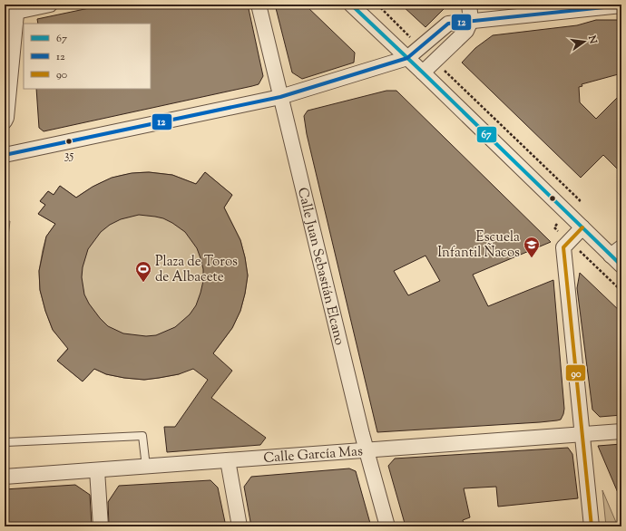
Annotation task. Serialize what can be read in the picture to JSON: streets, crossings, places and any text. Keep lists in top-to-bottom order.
{
  "streets": {
    "street": ["Calle Juan Sebastián Elcano", "Calle García Mas"]
  },
  "crossings": [
    ["Calle Juan Sebastián Elcano", "Calle García Mas"]
  ],
  "places": {
    "other": ["35"],
    "school or university": ["Escuela Infantil Ñacos"],
    "sports": ["Plaza de Toros de Albacete"]
  },
  "lines": ["transit line 67", "transit line 12", "transit line 90"],
  "legend": ["67", "12", "90"],
  "north": "right"
}
